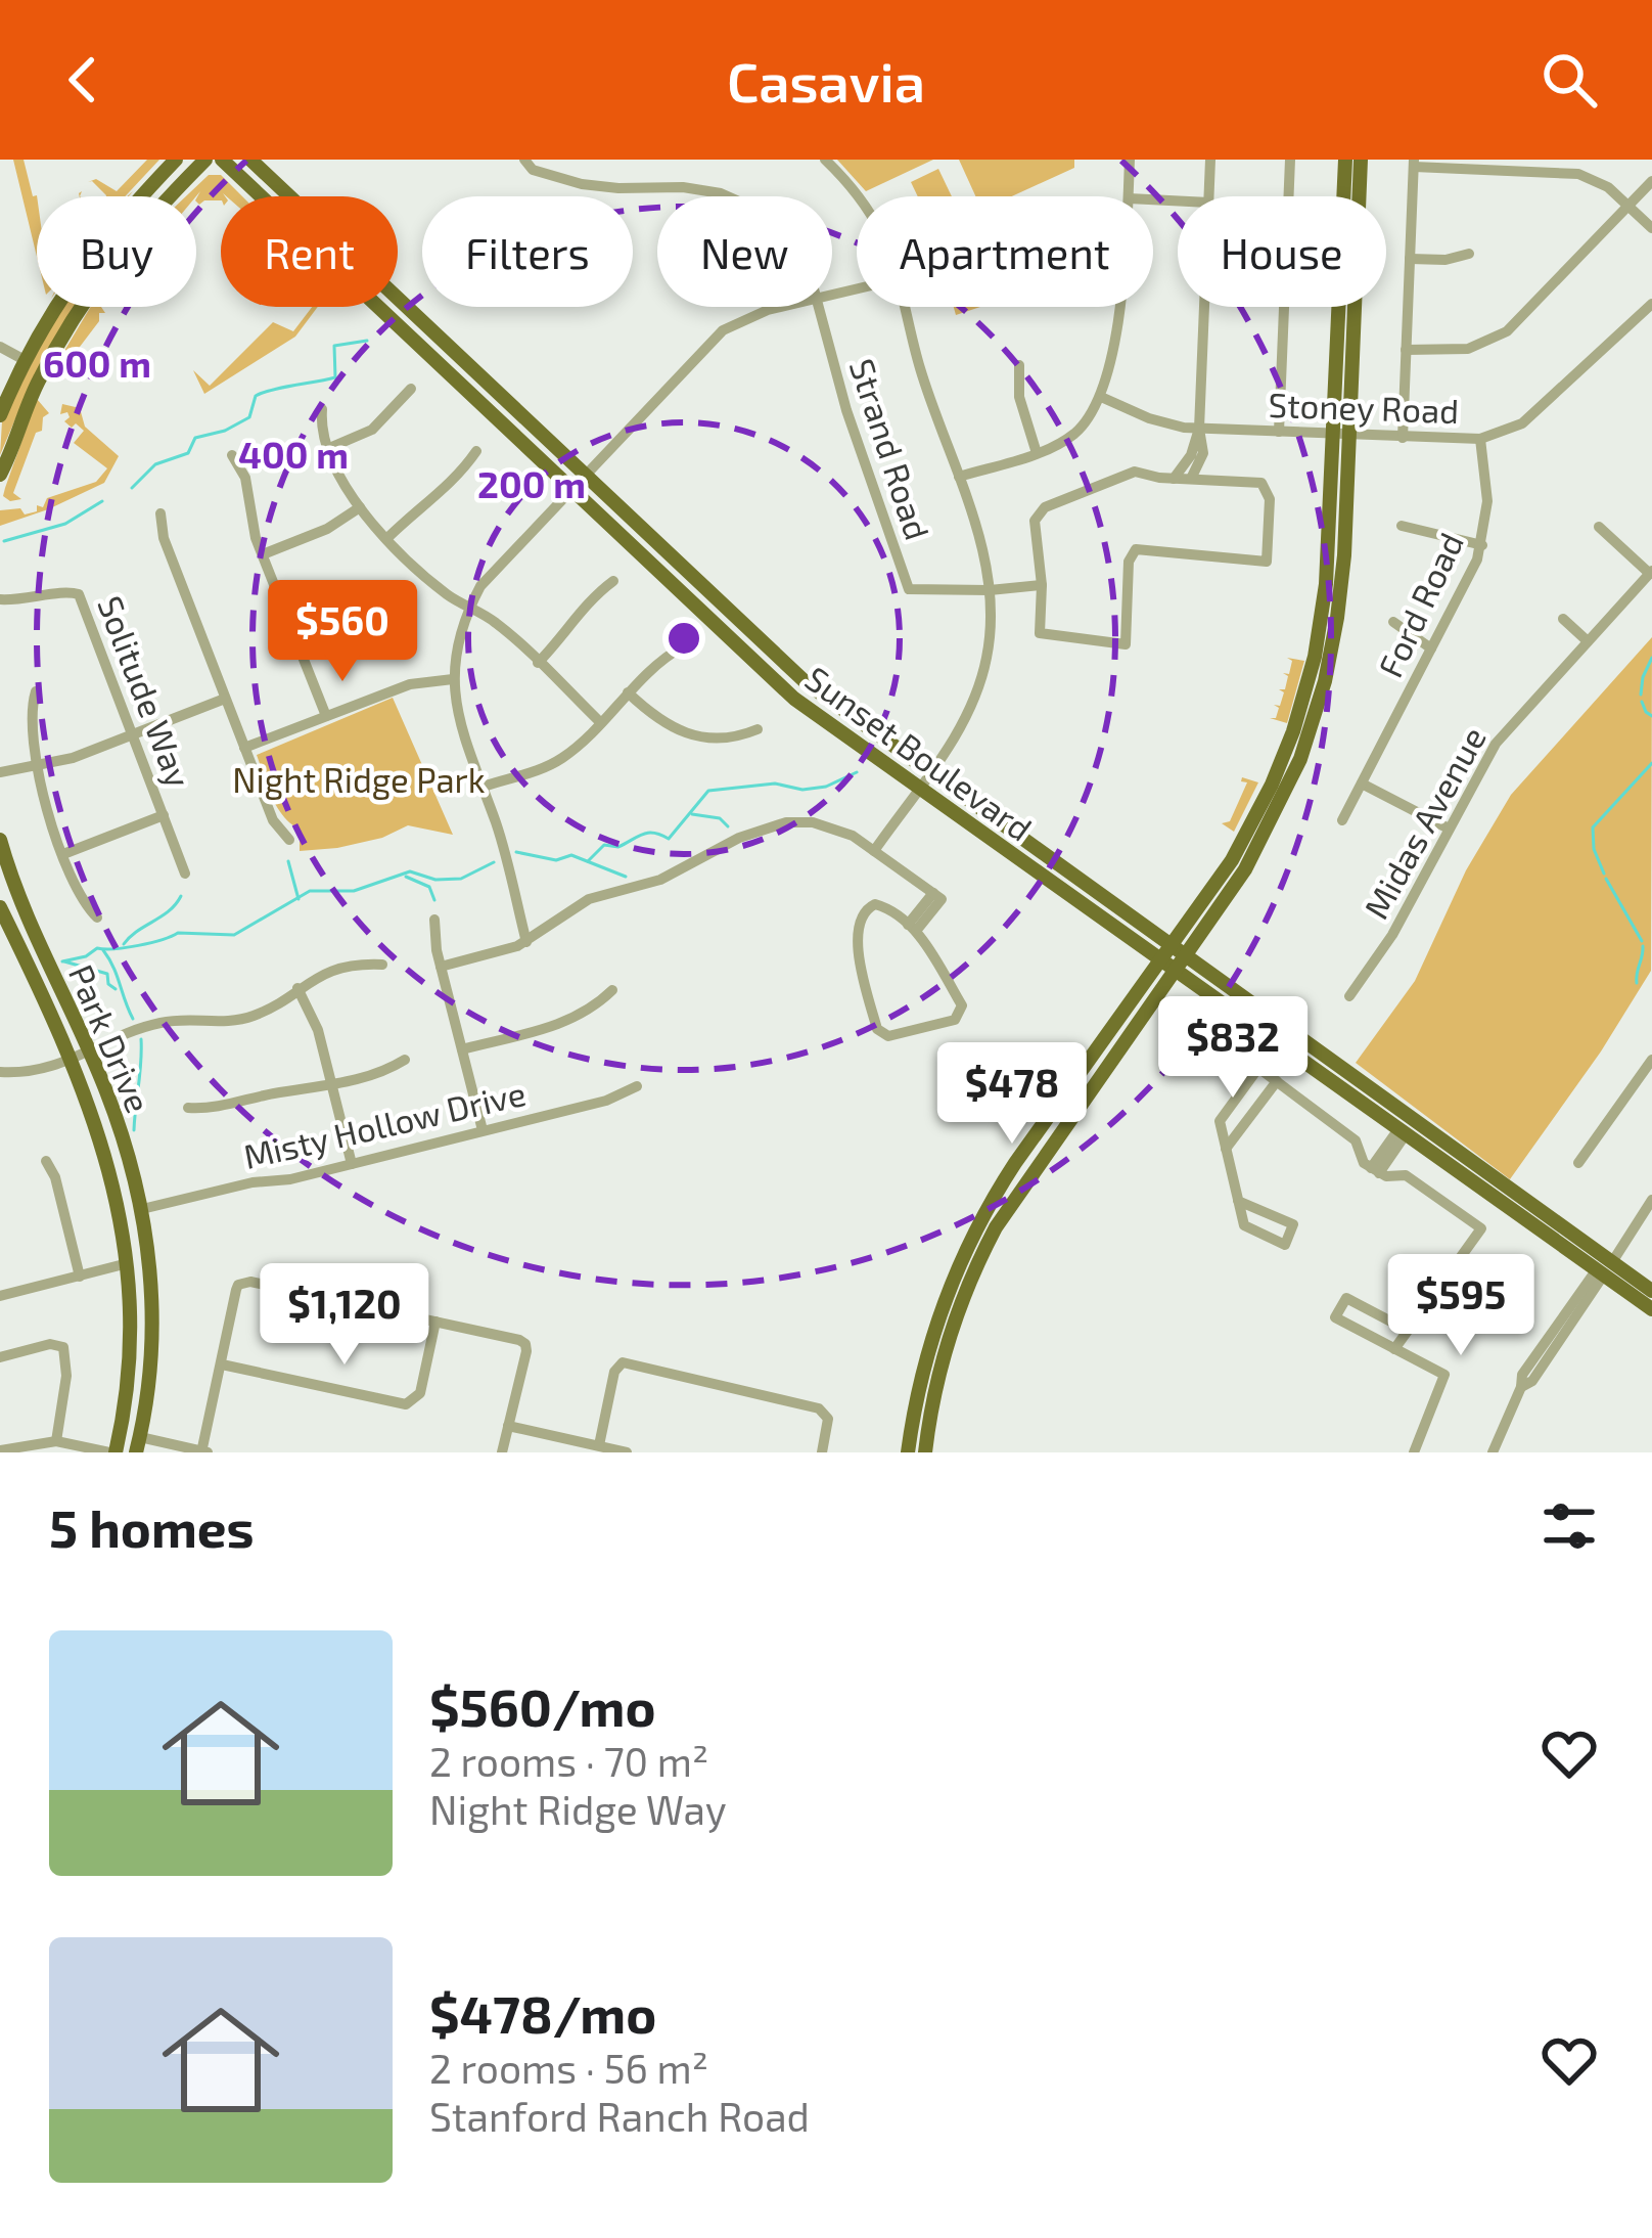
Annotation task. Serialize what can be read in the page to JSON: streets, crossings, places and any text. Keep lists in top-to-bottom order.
{
  "streets": {
    "main road": ["Sunset Boulevard", "Park Drive"],
    "street": [
      "Stoney Road",
      "Strand Road",
      "Ford Road",
      "Solitude Way",
      "Midas Avenue",
      "Misty Hollow Drive"
    ]
  },
  "crossings": [
    ["Stoney Road", "Ford Road"],
    ["Park Drive", "Misty Hollow Drive"]
  ],
  "parks": ["Night Ridge Park"],
  "page": {
    "header": "Casavia",
    "chip": [
      "Buy",
      "Rent",
      "Filters",
      "New",
      "Apartment",
      "House"
    ],
    "price": [
      "$560",
      "$832",
      "$478",
      "$595",
      "$1,120"
    ],
    "heading": "5 homes",
    "list": [
      {
        "name": "$560/mo",
        "note": "2 rooms · 70 m² · Night Ridge Way"
      },
      {
        "name": "$478/mo",
        "note": "2 rooms · 56 m² · Stanford Ranch Road"
      }
    ]
  },
  "rings": ["600 m", "400 m", "200 m"]
}
